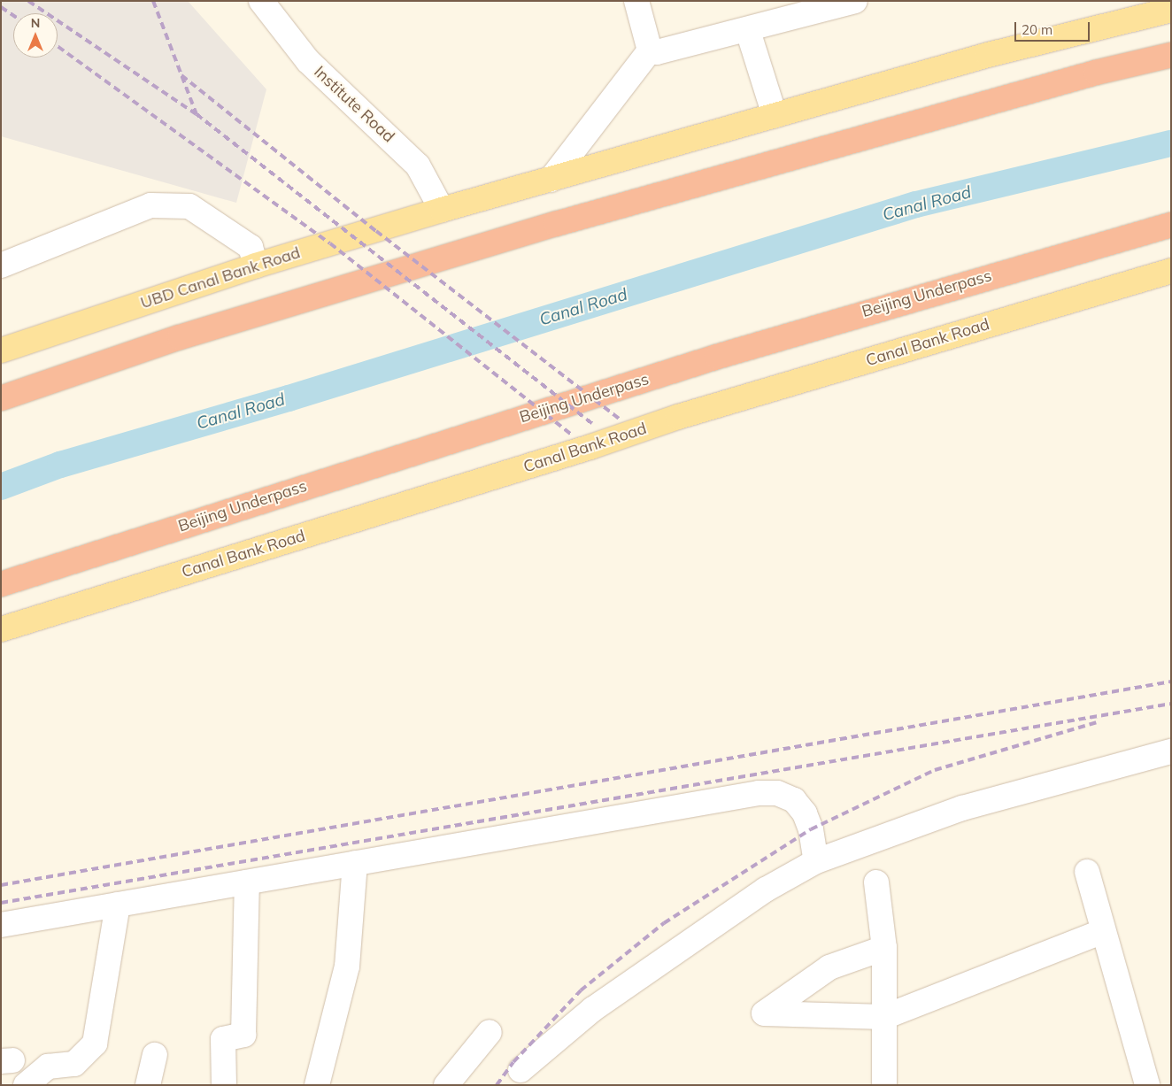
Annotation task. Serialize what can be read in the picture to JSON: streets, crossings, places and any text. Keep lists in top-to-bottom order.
{
  "streets": {
    "highway": ["Beijing Underpass"],
    "main road": ["UBD Canal Bank Road", "Canal Bank Road"],
    "street": ["Institute Road"]
  },
  "crossings": [
    ["Institute Road", "UBD Canal Bank Road"]
  ],
  "water": ["Canal Road"],
  "scale_bar": "20 m",
  "north": "top"
}
